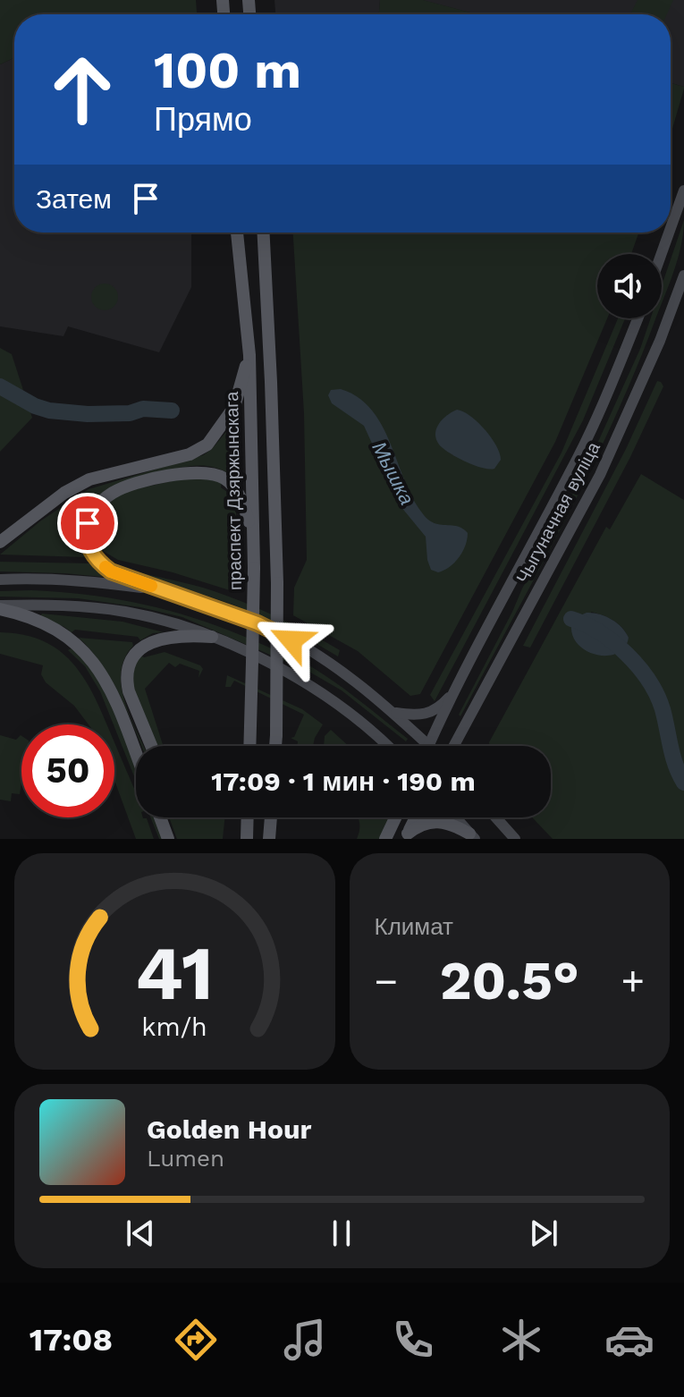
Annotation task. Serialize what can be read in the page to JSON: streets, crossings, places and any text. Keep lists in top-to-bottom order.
{
  "streets": {
    "main road": ["праспект Дзяржынскага", "Чыгуначная вуліца"]
  },
  "water": ["Мышка"],
  "page": {
    "turn": ["100 m", "Прямо"],
    "then": "Затем",
    "limit": "50",
    "trip": "17:09 · 1 мин · 190 m",
    "tile": "Климат",
    "heat": ["−", "20.5°", "+"],
    "song": ["Golden Hour", "Lumen"],
    "tabs": "17:08",
    "gauge": ["41", "km/h"]
  }
}
